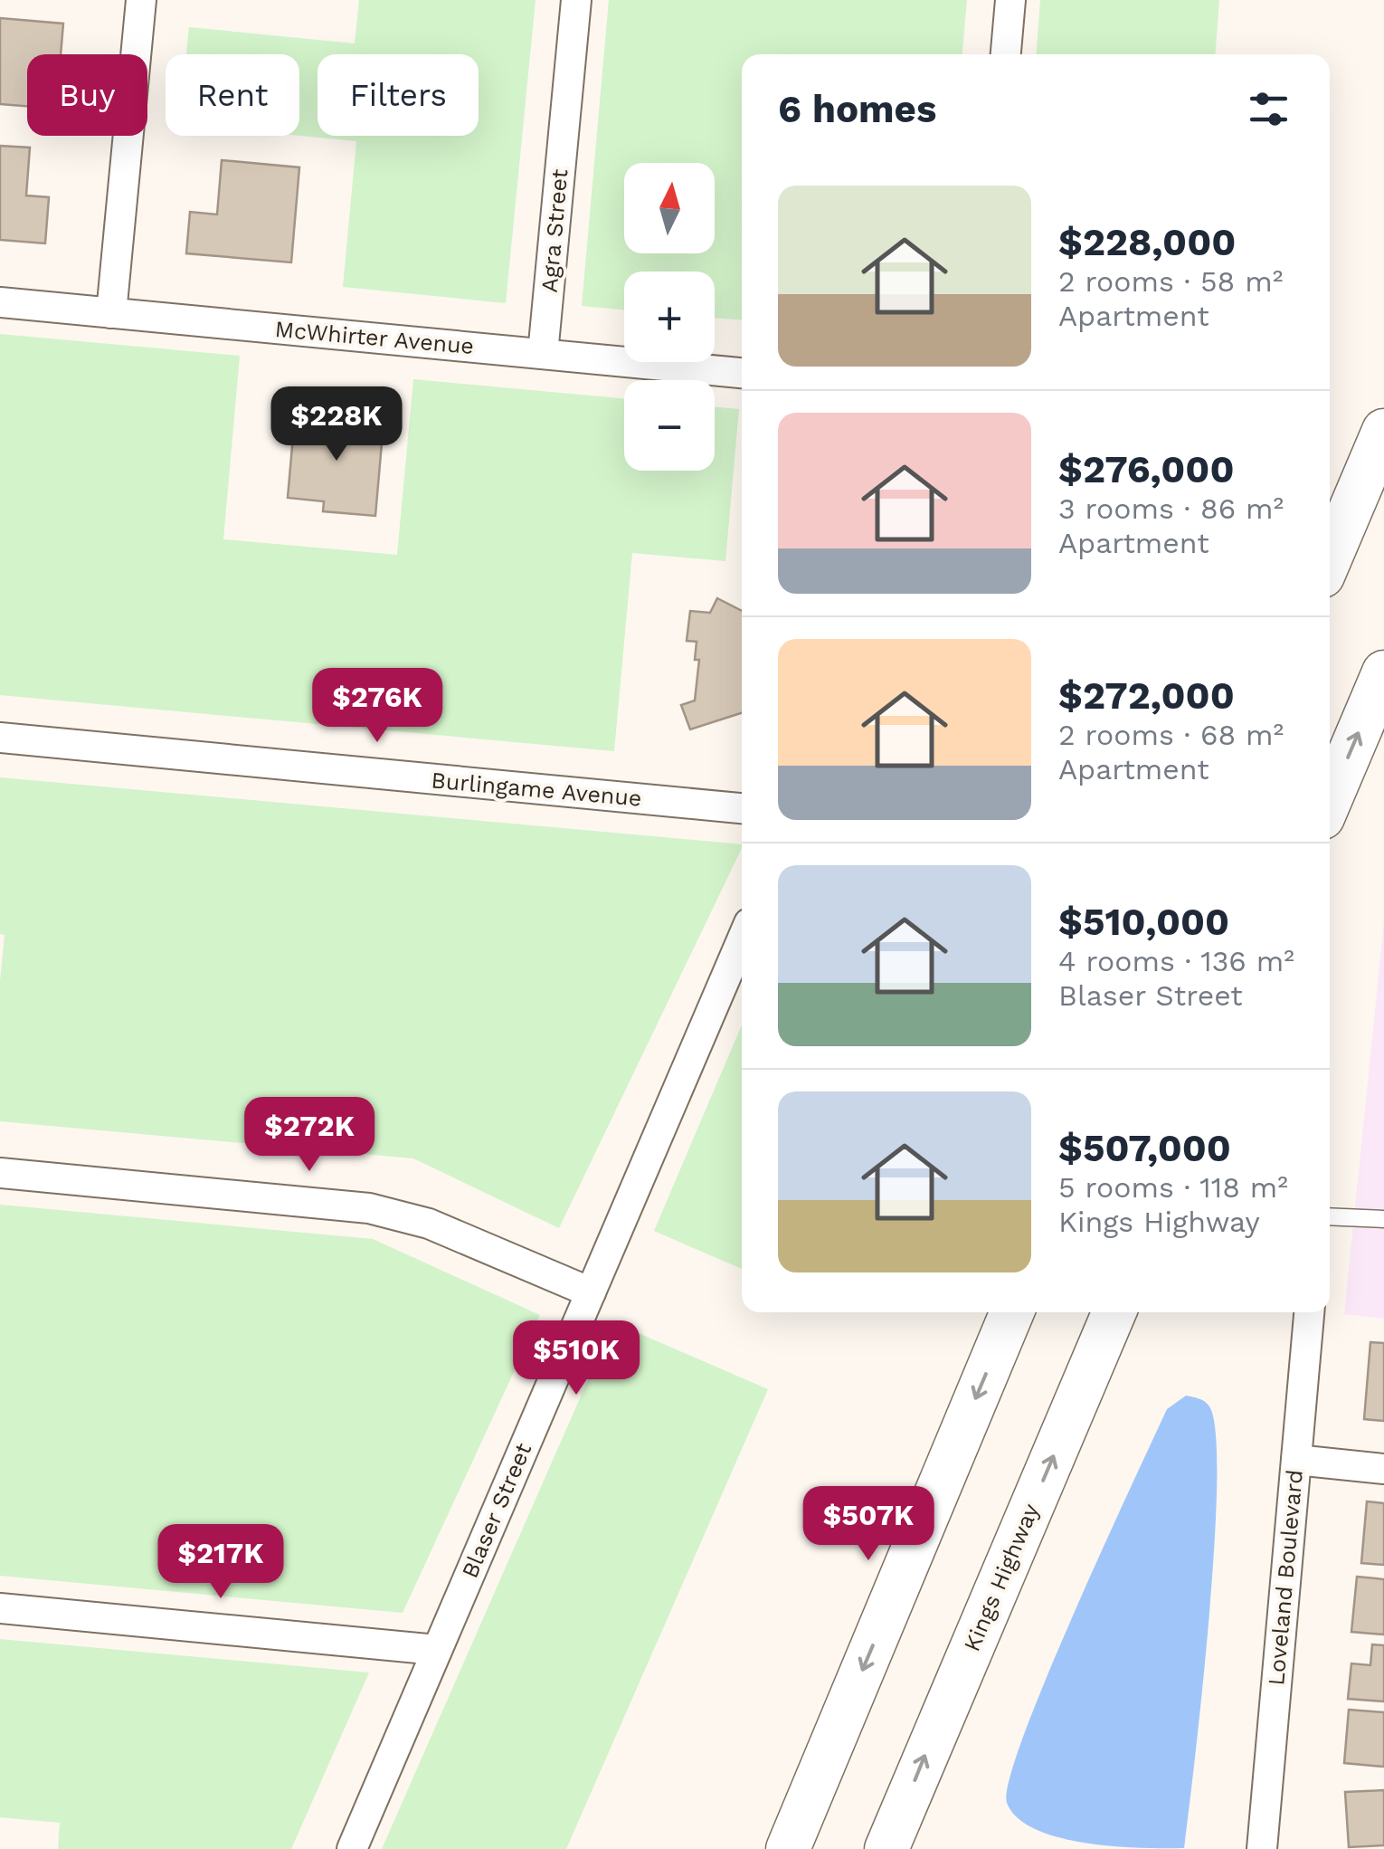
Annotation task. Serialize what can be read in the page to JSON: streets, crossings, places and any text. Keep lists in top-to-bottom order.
{
  "streets": {
    "main road": ["Kings Highway"],
    "street": [
      "Agra Street",
      "McWhirter Avenue",
      "Burlingame Avenue",
      "Blaser Street",
      "Loveland Boulevard"
    ]
  },
  "crossings": [
    ["Agra Street", "McWhirter Avenue"]
  ],
  "north": "top",
  "page": {
    "chip": ["Buy", "Rent", "Filters"],
    "heading": "6 homes",
    "map_buttons": ["+", "−"],
    "list": [
      {
        "name": "$228,000",
        "note": "2 rooms · 58 m² · Apartment"
      },
      {
        "name": "$276,000",
        "note": "3 rooms · 86 m² · Apartment"
      },
      {
        "name": "$272,000",
        "note": "2 rooms · 68 m² · Apartment"
      },
      {
        "name": "$510,000",
        "note": "4 rooms · 136 m² · Blaser Street"
      },
      {
        "name": "$507,000",
        "note": "5 rooms · 118 m² · Kings Highway"
      }
    ],
    "price": [
      "$228K",
      "$276K",
      "$272K",
      "$510K",
      "$507K",
      "$217K"
    ]
  }
}
